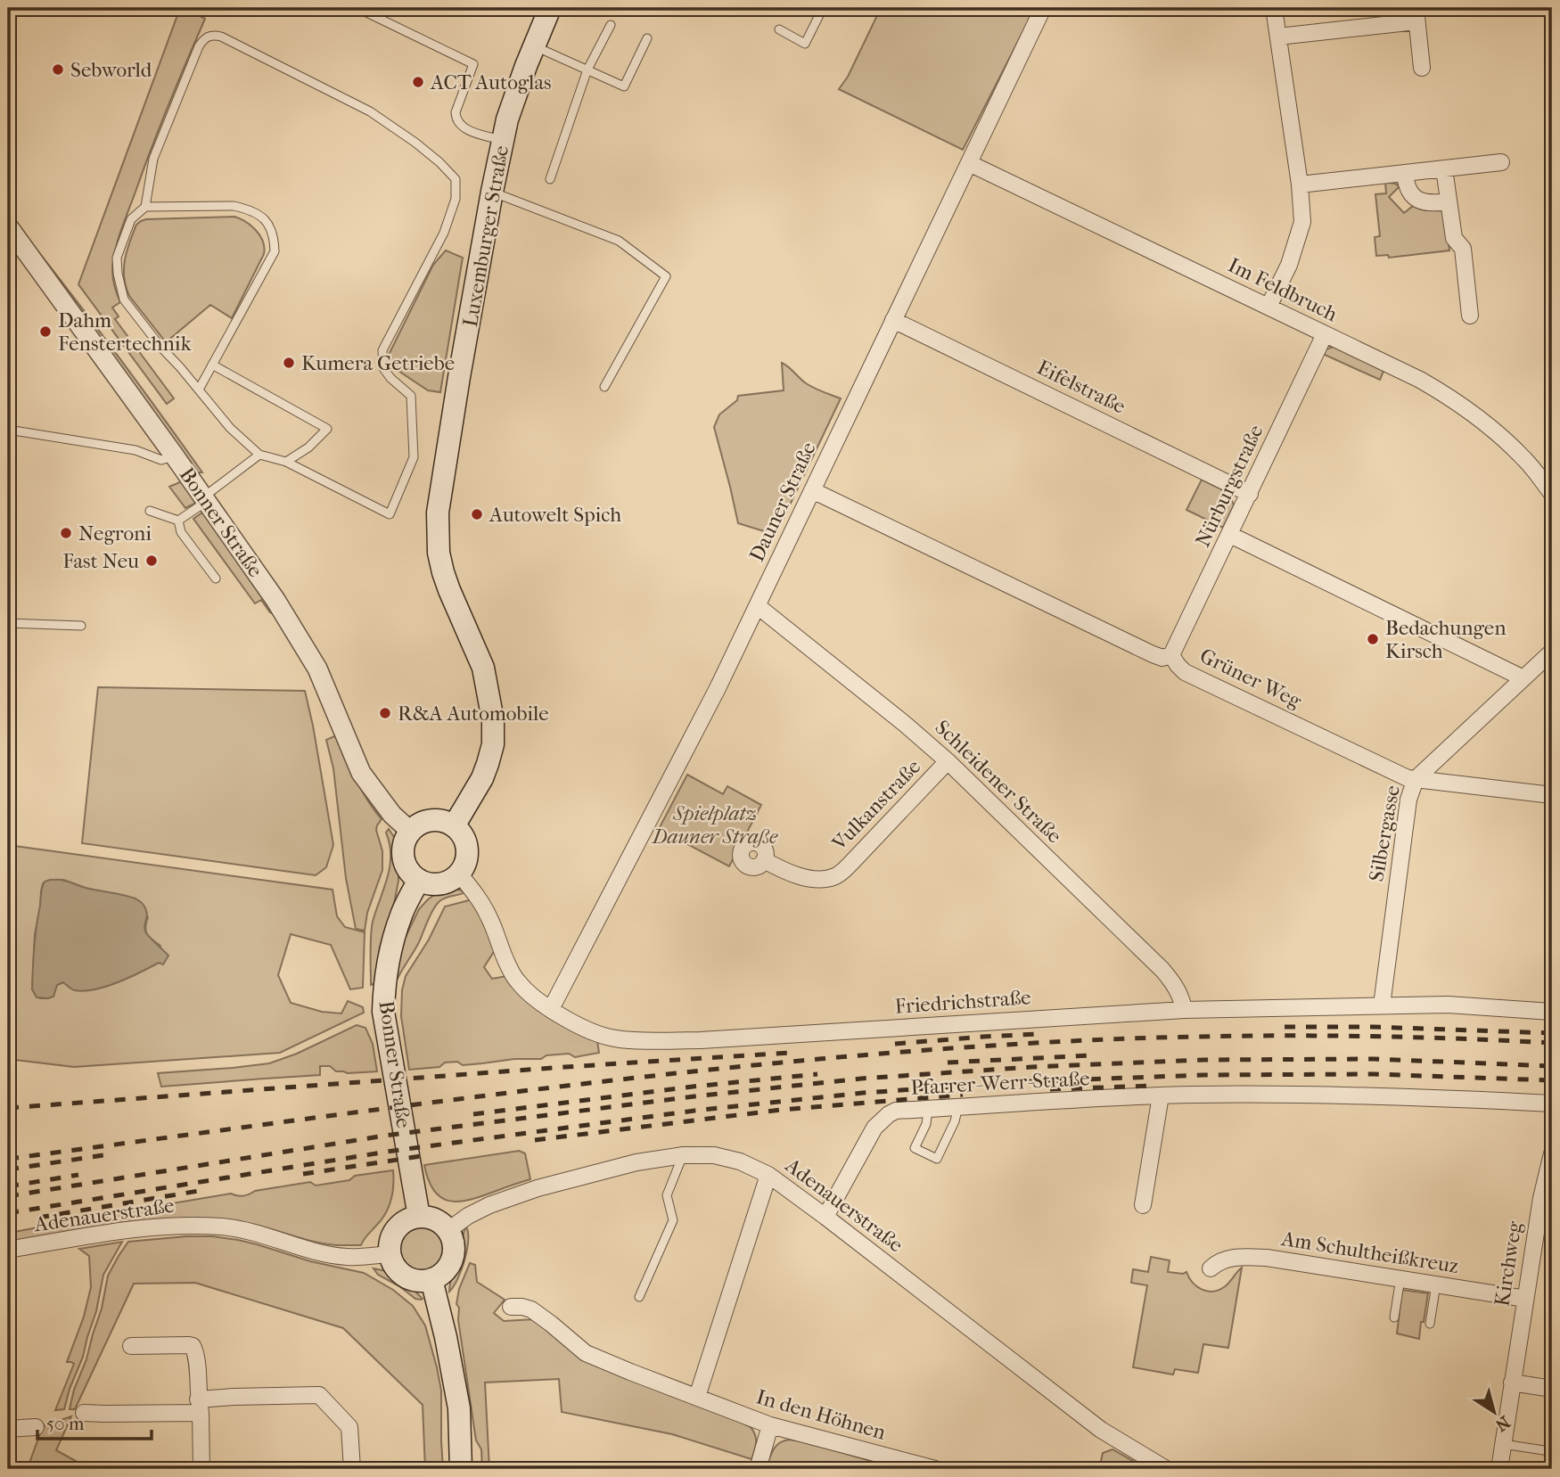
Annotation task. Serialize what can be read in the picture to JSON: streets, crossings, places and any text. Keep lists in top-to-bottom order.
{
  "streets": {
    "main road": ["Luxemburger Straße", "Bonner Straße"],
    "street": [
      "Im Feldbruch",
      "Eifelstraße",
      "Nürburgstraße",
      "Dauner Straße",
      "Grüner Weg",
      "Schleidener Straße",
      "Vulkanstraße",
      "Silbergasse",
      "Friedrichstraße",
      "Pfarrer-Werr-Straße",
      "Adenauerstraße",
      "Am Schultheißkreuz",
      "Kirchweg",
      "In den Höhnen"
    ]
  },
  "crossings": [
    ["Luxemburger Straße", "Bonner Straße"],
    ["Luxemburger Straße", "Friedrichstraße"],
    ["Im Feldbruch", "Nürburgstraße"],
    ["Im Feldbruch", "Dauner Straße"],
    ["Eifelstraße", "Nürburgstraße"],
    ["Eifelstraße", "Dauner Straße"],
    ["Nürburgstraße", "Grüner Weg"],
    ["Dauner Straße", "Grüner Weg"],
    ["Dauner Straße", "Schleidener Straße"],
    ["Dauner Straße", "Friedrichstraße"],
    ["Bonner Straße", "Friedrichstraße"],
    ["Bonner Straße", "Adenauerstraße"],
    ["Grüner Weg", "Silbergasse"],
    ["Schleidener Straße", "Vulkanstraße"],
    ["Schleidener Straße", "Friedrichstraße"],
    ["Silbergasse", "Friedrichstraße"],
    ["Pfarrer-Werr-Straße", "Adenauerstraße"],
    ["Am Schultheißkreuz", "Kirchweg"]
  ],
  "parks": ["Spielplatz Dauner Straße"],
  "places": [
    "Sebworld",
    "ACT Autoglas",
    "Dahm Fenstertechnik",
    "Kumera Getriebe",
    "Autowelt Spich",
    "Negroni",
    "Fast Neu",
    "Bedachungen Kirsch",
    "R&A Automobile"
  ],
  "scale_bar": "50 m",
  "north": "bottom right"
}
